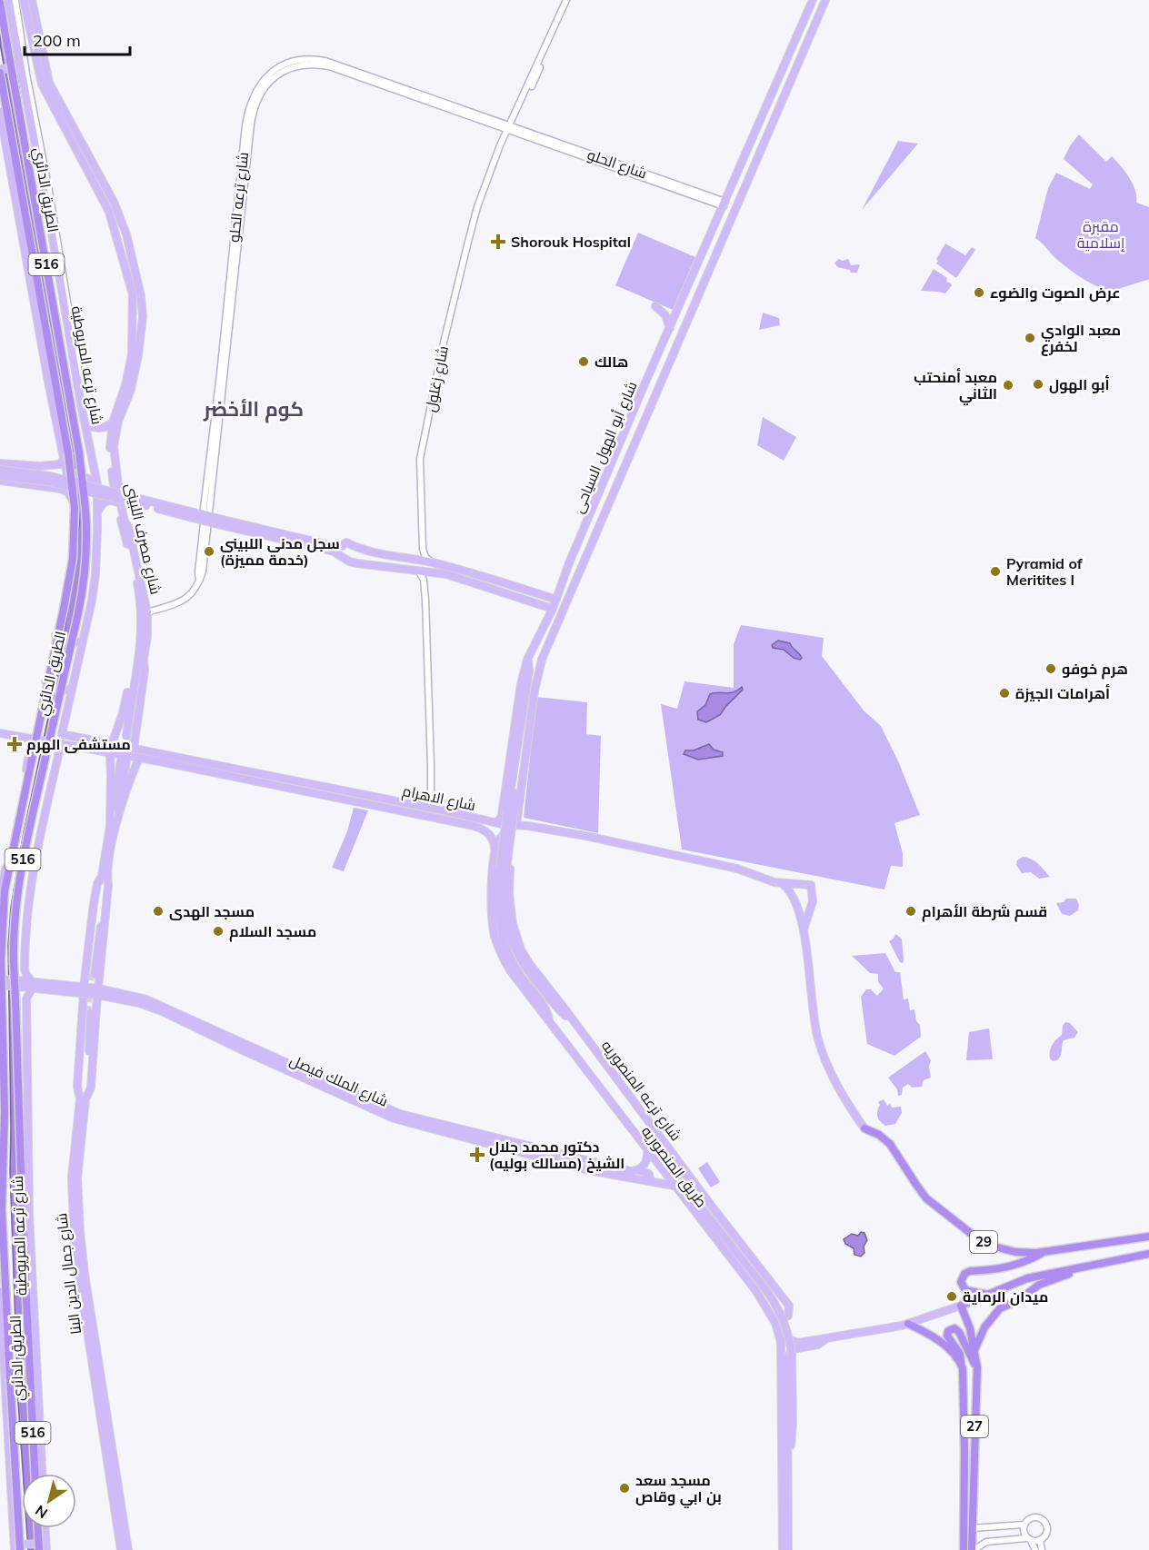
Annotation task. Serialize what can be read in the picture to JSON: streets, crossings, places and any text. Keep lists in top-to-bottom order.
{
  "streets": {
    "highway": [
      "الطريق الدائري",
      "516",
      "29",
      "27"
    ],
    "main road": [
      "شارع ترعه المريوطية",
      "شارع أبو الهول السياحى",
      "شارع مصرف اللبينى",
      "شارع الاهرام",
      "شارع الملك فيصل",
      "شارع ترعه المنصوريه",
      "طريق المنصوريه",
      "شارع جمال الدين البنا"
    ],
    "street": ["شارع الحلو", "شارع ترعه الحلو", "شارع زغلول"]
  },
  "crossings": [
    ["شارع الحلو", "شارع ترعه الحلو"],
    ["شارع الحلو", "شارع زغلول"],
    ["شارع الحلو", "شارع أبو الهول السياحى"],
    ["الطريق الدائري", "شارع ترعه المريوطية"],
    ["شارع ترعه الحلو", "شارع زغلول"],
    ["شارع ترعه الحلو", "شارع مصرف اللبينى"],
    ["شارع ترعه المريوطية", "شارع الاهرام"],
    ["شارع ترعه المريوطية", "شارع الملك فيصل"],
    ["شارع أبو الهول السياحى", "شارع الاهرام"],
    ["شارع أبو الهول السياحى", "طريق المنصوريه"],
    ["شارع مصرف اللبينى", "شارع الاهرام"],
    ["شارع الاهرام", "شارع ترعه المنصوريه"],
    ["شارع الاهرام", "طريق المنصوريه"],
    ["شارع الملك فيصل", "طريق المنصوريه"],
    ["شارع الملك فيصل", "شارع جمال الدين البنا"],
    ["شارع ترعه المنصوريه", "طريق المنصوريه"]
  ],
  "districts": ["كوم الأخضر"],
  "parks": ["مقبرة إسلامية"],
  "places": {
    "health": ["Shorouk Hospital", "مستشفى الهرم", "دكتور محمد جلال الشيخ (مسالك بوليه)"],
    "other": [
      "عرض الصوت والضوء",
      "معبد الوادي لخفرع",
      "هالك",
      "أبو الهول",
      "معبد أمنحتب الثاني",
      "سجل مدني اللبيني (خدمة مميزة)",
      "Pyramid of Meritites I",
      "هرم خوفو",
      "أهرامات الجيزة",
      "مسجد الهدى",
      "قسم شرطة الأهرام",
      "مسجد السلام",
      "ميدان الرماية",
      "مسجد سعد بن ابي وقاص"
    ]
  },
  "scale_bar": "200 m",
  "north": "bottom left"
}
